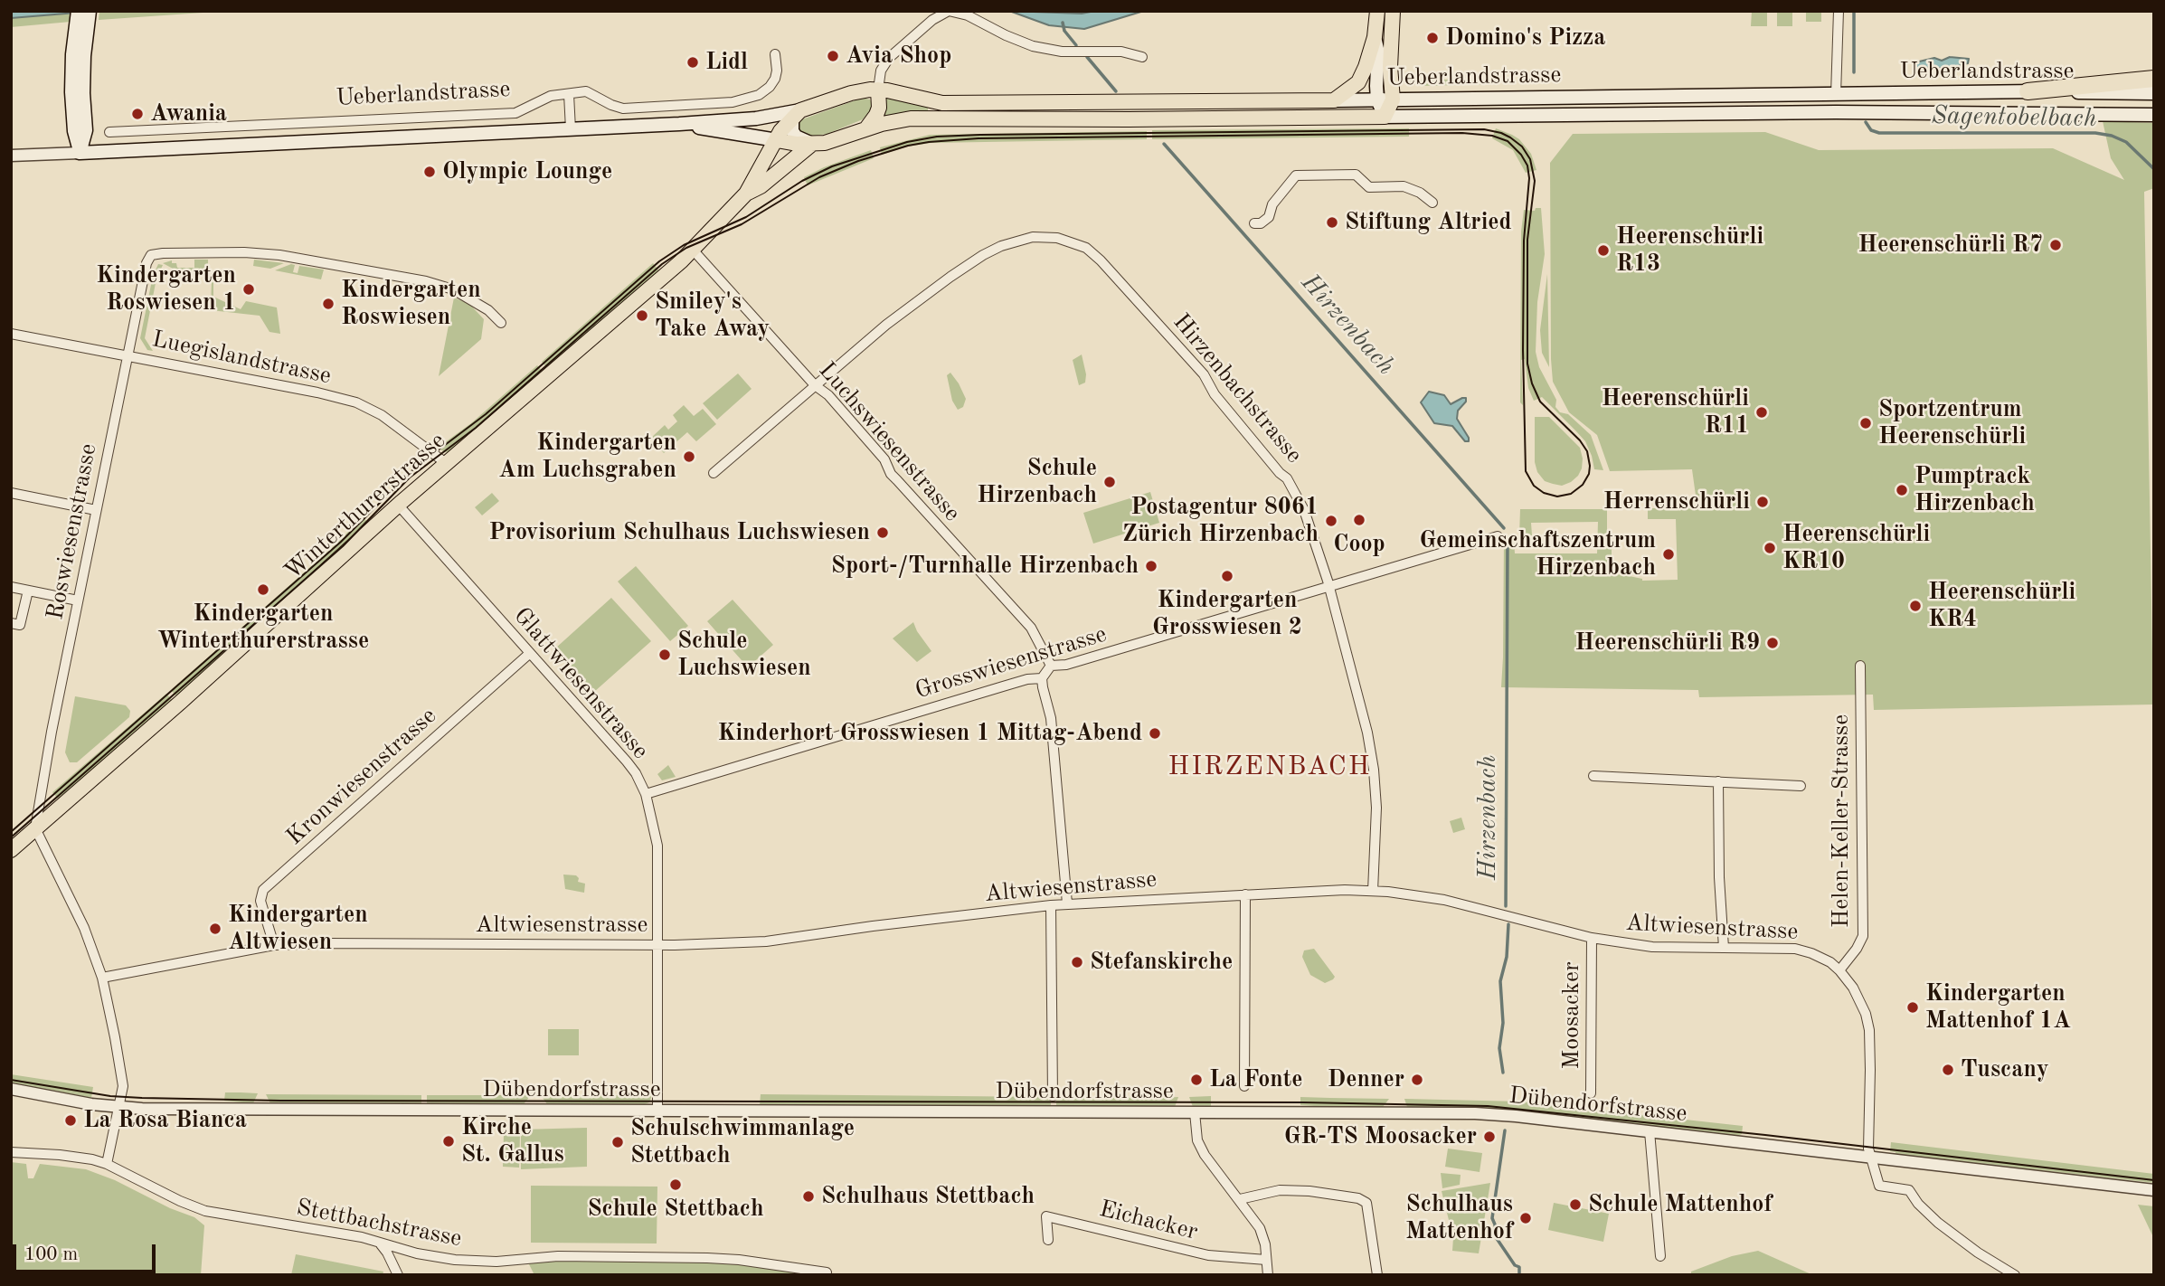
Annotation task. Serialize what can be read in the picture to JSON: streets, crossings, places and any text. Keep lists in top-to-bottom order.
{
  "streets": {
    "main road": ["Ueberlandstrasse", "Winterthurerstrasse"],
    "street": [
      "Luegislandstrasse",
      "Hirzenbachstrasse",
      "Luchswiesenstrasse",
      "Roswiesenstrasse",
      "Grosswiesenstrasse",
      "Glattwiesenstrasse",
      "Kronwiesenstrasse",
      "Helen-Keller-Strasse",
      "Altwiesenstrasse",
      "Moosacker",
      "Dübendorfstrasse",
      "Eichacker",
      "Stettbachstrasse"
    ]
  },
  "crossings": [
    ["Ueberlandstrasse", "Winterthurerstrasse"],
    ["Luegislandstrasse", "Winterthurerstrasse"],
    ["Luegislandstrasse", "Roswiesenstrasse"],
    ["Hirzenbachstrasse", "Luchswiesenstrasse"],
    ["Hirzenbachstrasse", "Grosswiesenstrasse"],
    ["Hirzenbachstrasse", "Altwiesenstrasse"],
    ["Luchswiesenstrasse", "Winterthurerstrasse"],
    ["Luchswiesenstrasse", "Grosswiesenstrasse"],
    ["Winterthurerstrasse", "Roswiesenstrasse"],
    ["Winterthurerstrasse", "Glattwiesenstrasse"],
    ["Grosswiesenstrasse", "Glattwiesenstrasse"],
    ["Glattwiesenstrasse", "Kronwiesenstrasse"],
    ["Glattwiesenstrasse", "Altwiesenstrasse"],
    ["Glattwiesenstrasse", "Dübendorfstrasse"],
    ["Kronwiesenstrasse", "Altwiesenstrasse"],
    ["Helen-Keller-Strasse", "Altwiesenstrasse"],
    ["Altwiesenstrasse", "Moosacker"],
    ["Altwiesenstrasse", "Dübendorfstrasse"]
  ],
  "districts": ["HIRZENBACH"],
  "water": ["Sagentobelbach", "Hirzenbach"],
  "places": [
    "Domino's Pizza",
    "Avia Shop",
    "Lidl",
    "Awania",
    "Olympic Lounge",
    "Stiftung Altried",
    "Heerenschürli R7",
    "Heerenschürli R13",
    "Kindergarten Roswiesen 1",
    "Kindergarten Roswiesen",
    "Smiley's Take Away",
    "Heerenschürli R11",
    "Sportzentrum Heerenschürli",
    "Kindergarten Am Luchsgraben",
    "Schule Hirzenbach",
    "Pumptrack Hirzenbach",
    "Herrenschürli",
    "Coop",
    "Postagentur 8061 Zürich Hirzenbach",
    "Provisorium Schulhaus Luchswiesen",
    "Heerenschürli KR10",
    "Gemeinschaftszentrum Hirzenbach",
    "Sport-/Turnhalle Hirzenbach",
    "Kindergarten Grosswiesen 2",
    "Kindergarten Winterthurerstrasse",
    "Heerenschürli KR4",
    "Heerenschürli R9",
    "Schule Luchswiesen",
    "Kinderhort Grosswiesen 1 Mittag-Abend",
    "Kindergarten Altwiesen",
    "Stefanskirche",
    "Kindergarten Mattenhof 1A",
    "Tuscany",
    "La Fonte",
    "Denner",
    "La Rosa Bianca",
    "GR-TS Moosacker",
    "Kirche St. Gallus",
    "Schulschwimmanlage Stettbach",
    "Schule Stettbach",
    "Schulhaus Stettbach",
    "Schule Mattenhof",
    "Schulhaus Mattenhof"
  ],
  "scale_bar": "100 m"
}
